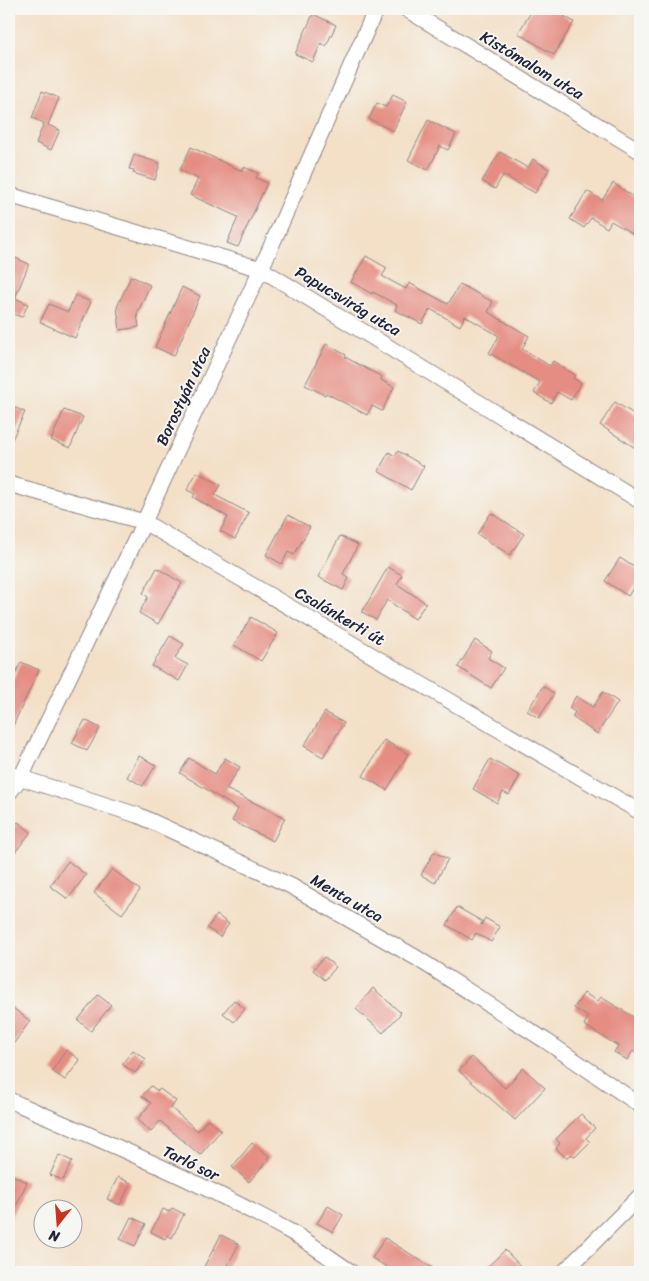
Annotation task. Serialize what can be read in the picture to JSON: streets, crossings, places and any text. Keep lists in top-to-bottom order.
{
  "streets": {
    "street": [
      "Kistómalom utca",
      "Papucsvirág utca",
      "Borostyán utca",
      "Csalánkerti út",
      "Menta utca",
      "Tarló sor"
    ]
  },
  "crossings": [
    ["Papucsvirág utca", "Borostyán utca"],
    ["Borostyán utca", "Csalánkerti út"],
    ["Borostyán utca", "Menta utca"]
  ],
  "north": "bottom"
}
